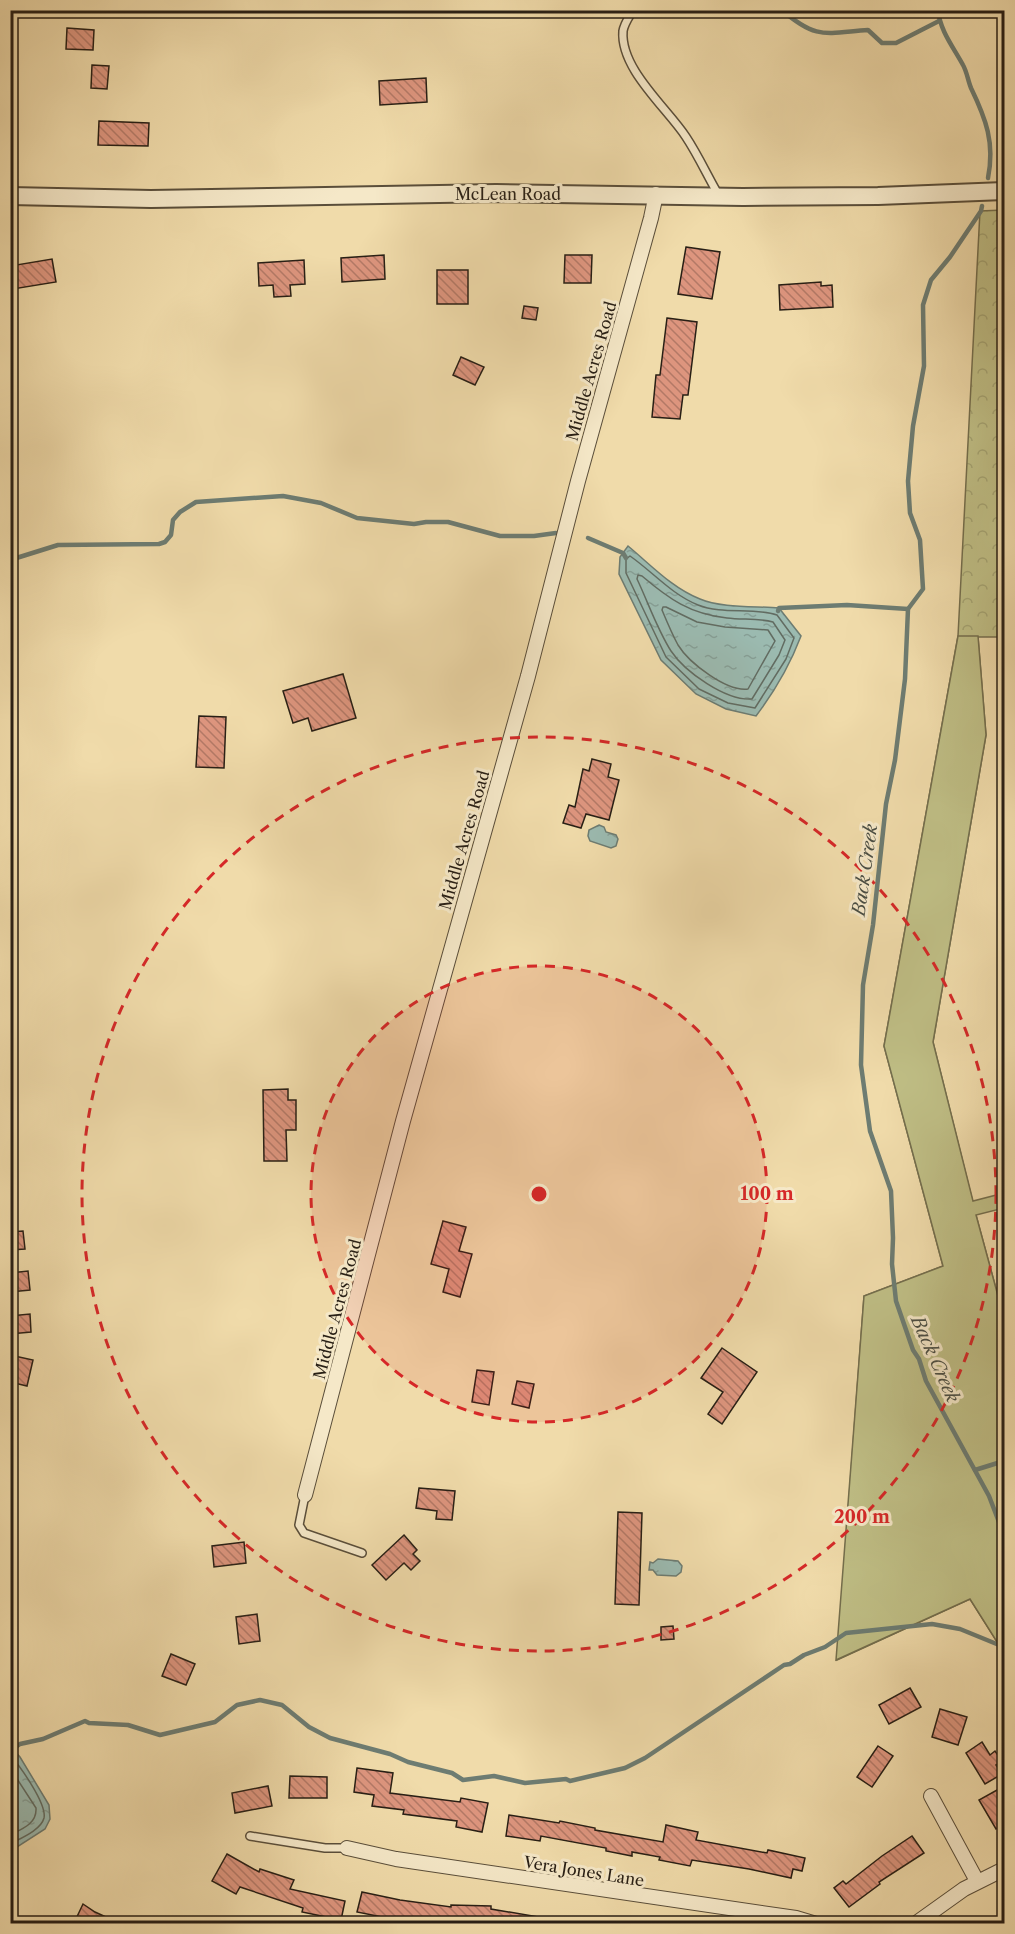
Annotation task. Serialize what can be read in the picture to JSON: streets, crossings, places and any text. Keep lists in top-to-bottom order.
{
  "streets": {
    "street": ["McLean Road", "Middle Acres Road", "Vera Jones Lane"]
  },
  "crossings": [
    ["McLean Road", "Middle Acres Road"]
  ],
  "water": ["Back Creek"],
  "rings": ["100 m", "200 m"]
}
